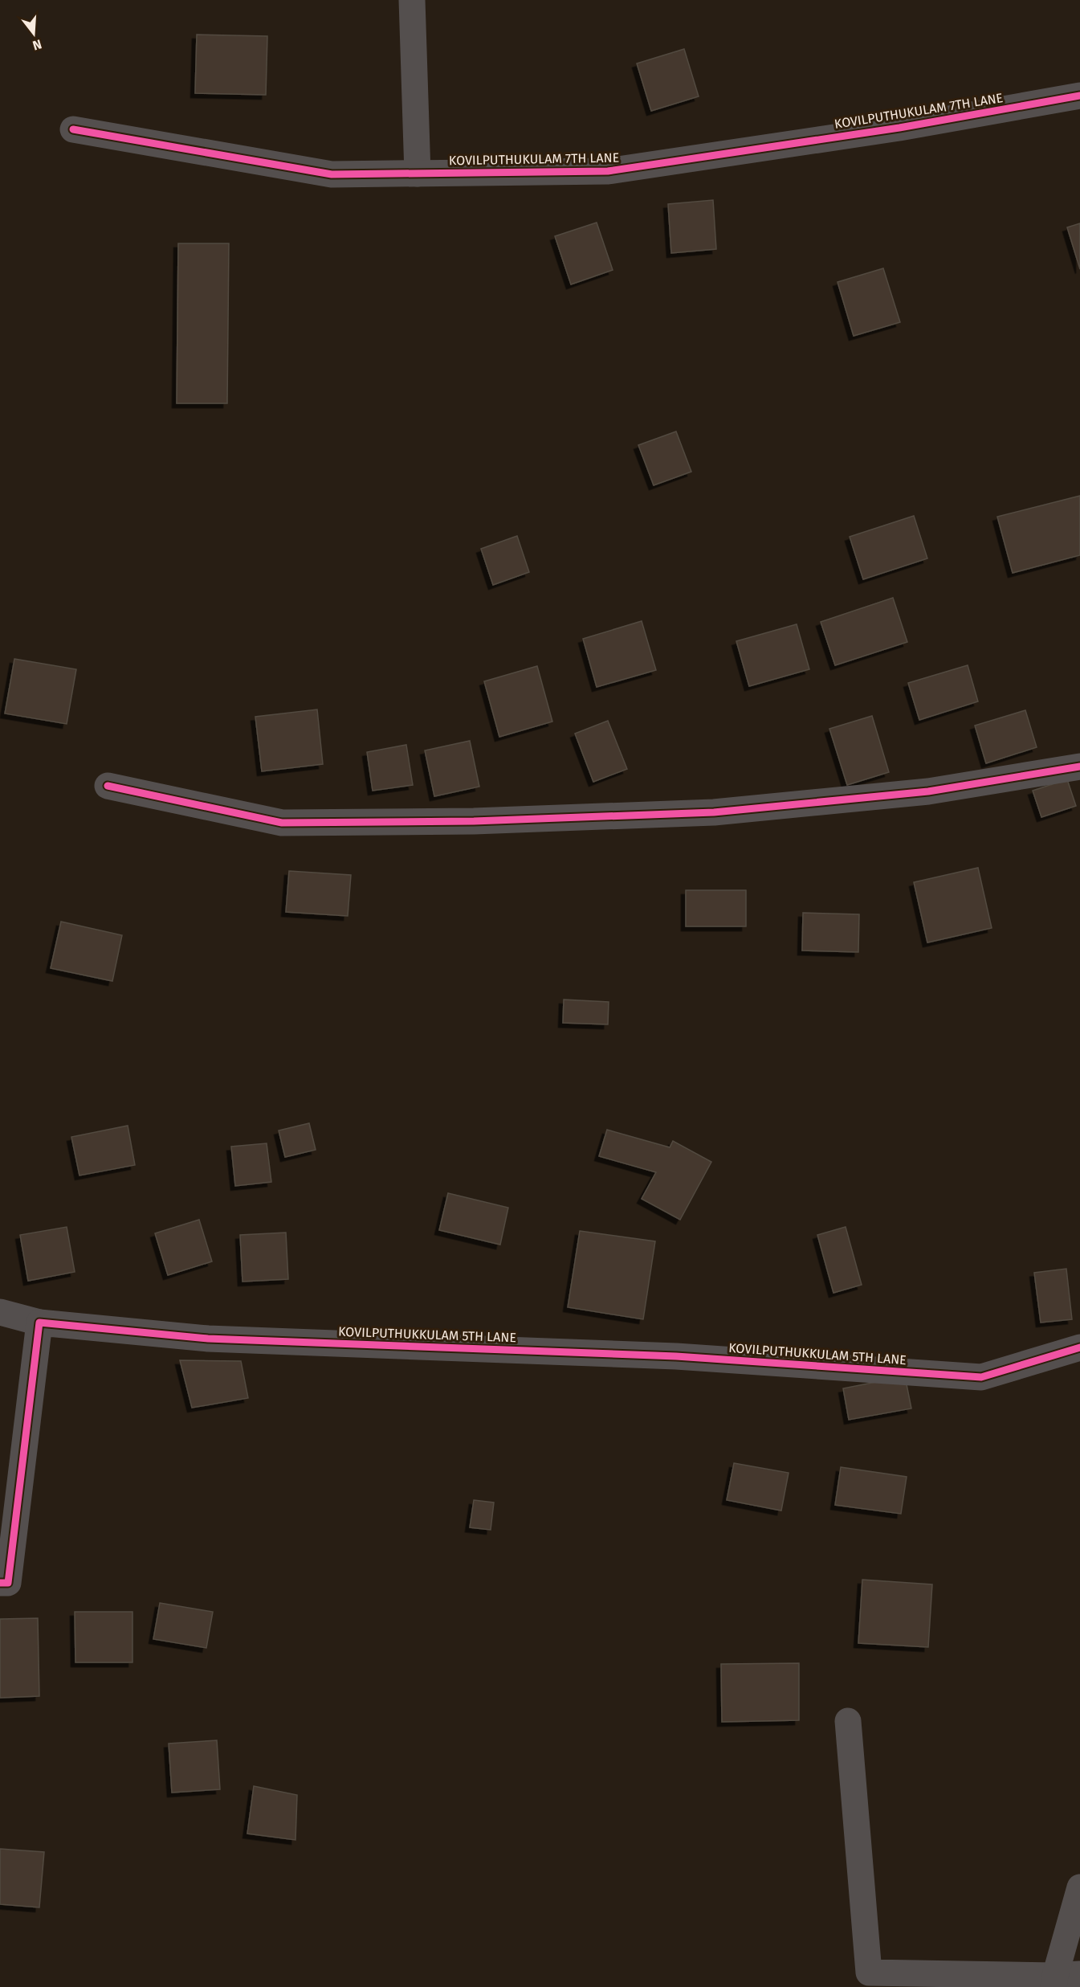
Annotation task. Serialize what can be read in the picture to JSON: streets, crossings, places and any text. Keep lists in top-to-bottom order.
{
  "streets": {
    "street": ["KOVILPUTHUKULAM 7TH LANE", "KOVILPUTHUKKULAM 5TH LANE"]
  },
  "north": "bottom"
}
